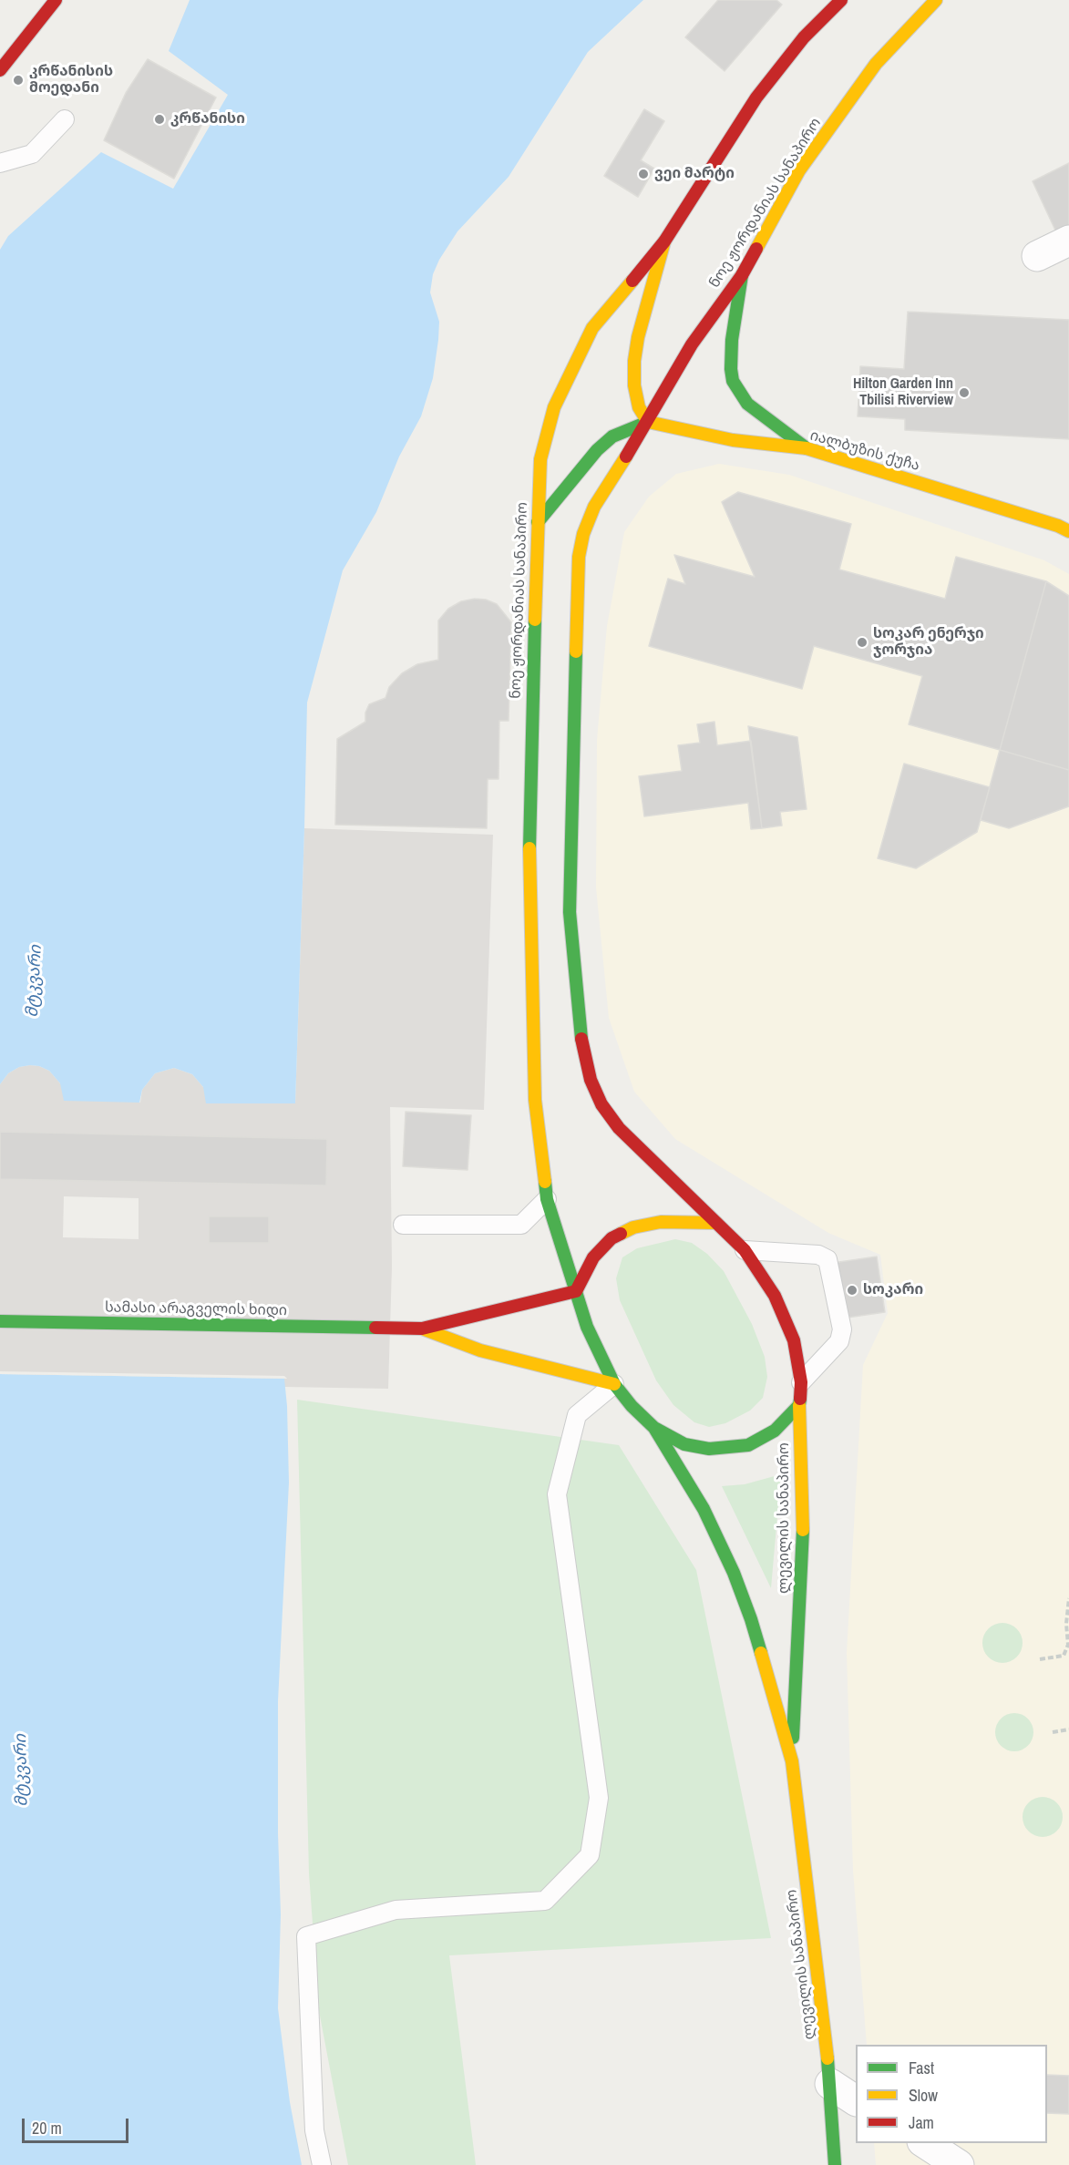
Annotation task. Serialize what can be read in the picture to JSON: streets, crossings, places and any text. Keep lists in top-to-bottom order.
{
  "streets": {
    "main road": [
      "ნოე ჟორდანიას სანაპირო",
      "იალბუზის ქუჩა",
      "სამასი არაგველის ხიდი",
      "ლევილის სანაპირო"
    ]
  },
  "crossings": [
    ["ნოე ჟორდანიას სანაპირო", "იალბუზის ქუჩა"],
    ["ნოე ჟორდანიას სანაპირო", "ლევილის სანაპირო"]
  ],
  "water": ["მტკვარი"],
  "places": [
    "კრწანისის მოედანი",
    "კრწანისი",
    "ვეი მარტი",
    "Hilton Garden Inn Tbilisi Riverview",
    "სოკარ ენერჯი ჯორჯია",
    "სოკარი"
  ],
  "legend": ["Fast", "Slow", "Jam"],
  "scale_bar": "20 m"
}
